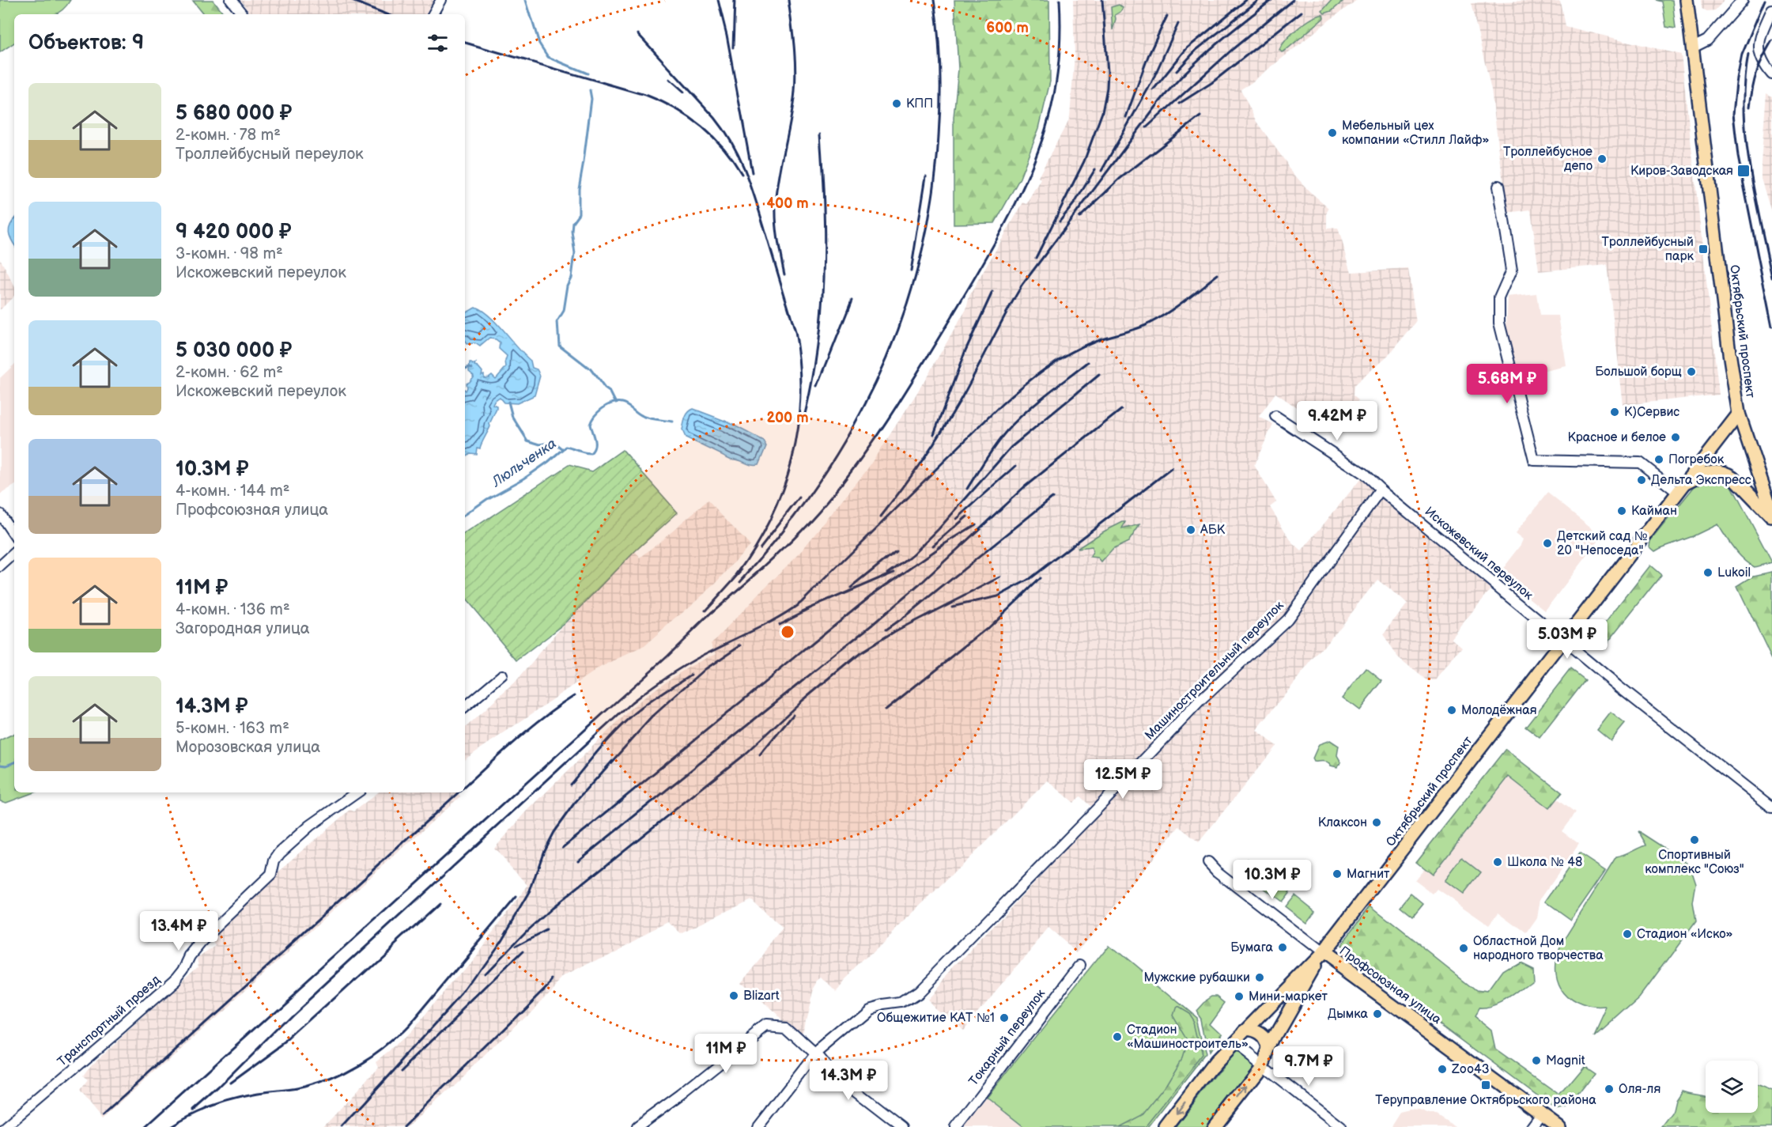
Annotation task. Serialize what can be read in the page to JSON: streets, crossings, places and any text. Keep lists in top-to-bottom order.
{
  "streets": {
    "main road": ["Октябрьский проспект", "Профсоюзная улица"],
    "street": [
      "Искожевский переулок",
      "Машиностроительный переулок",
      "Транспортный проезд",
      "Токарный переулок"
    ]
  },
  "crossings": [
    ["Октябрьский проспект", "Искожевский переулок"],
    ["Октябрьский проспект", "Профсоюзная улица"],
    ["Искожевский переулок", "Машиностроительный переулок"]
  ],
  "water": ["Люльченка"],
  "places": {
    "other": [
      "КПП",
      "Мебельный цех компании «Стилл Лайф»",
      "Троллейбусное депо",
      "Большой борщ",
      "К)Сервис",
      "Красное и белое",
      "Погребок",
      "Дельта Экспресс",
      "Кайман",
      "АБК",
      "Детский сад № 20 \"Непоседа\"",
      "Lukoil",
      "Молодёжная",
      "Клаксон",
      "Спортивный комплекс \"Союз\"",
      "Школа № 48",
      "Магнит",
      "Стадион «Иско»",
      "Бумага",
      "Областной Дом народного творчества",
      "Мужские рубашки",
      "Blizart",
      "Мини-маркет",
      "Дымка",
      "Общежитие КАТ №1",
      "Стадион «Машиностроитель»",
      "Magnit",
      "Zoo43",
      "Оля-ля"
    ],
    "transit": ["Киров-Заводская", "Троллейбусный парк", "Теруправление Октябрьского района"]
  },
  "page": {
    "heading": "Объектов: 9",
    "list": [
      {
        "name": "5 680 000 ₽",
        "note": "2-комн. · 78 m² · Троллейбусный переулок"
      },
      {
        "name": "9 420 000 ₽",
        "note": "3-комн. · 98 m² · Искожевский переулок"
      },
      {
        "name": "5 030 000 ₽",
        "note": "2-комн. · 62 m² · Искожевский переулок"
      },
      {
        "name": "10.3M ₽",
        "note": "4-комн. · 144 m² · Профсоюзная улица"
      },
      {
        "name": "11M ₽",
        "note": "4-комн. · 136 m² · Загородная улица"
      },
      {
        "name": "14.3M ₽",
        "note": "5-комн. · 163 m² · Морозовская улица"
      }
    ],
    "price": [
      "5.68M ₽",
      "9.42M ₽",
      "5.03M ₽",
      "12.5M ₽",
      "10.3M ₽",
      "13.4M ₽",
      "11M ₽",
      "9.7M ₽",
      "14.3M ₽"
    ]
  },
  "rings": ["600 m", "400 m", "200 m"]
}
